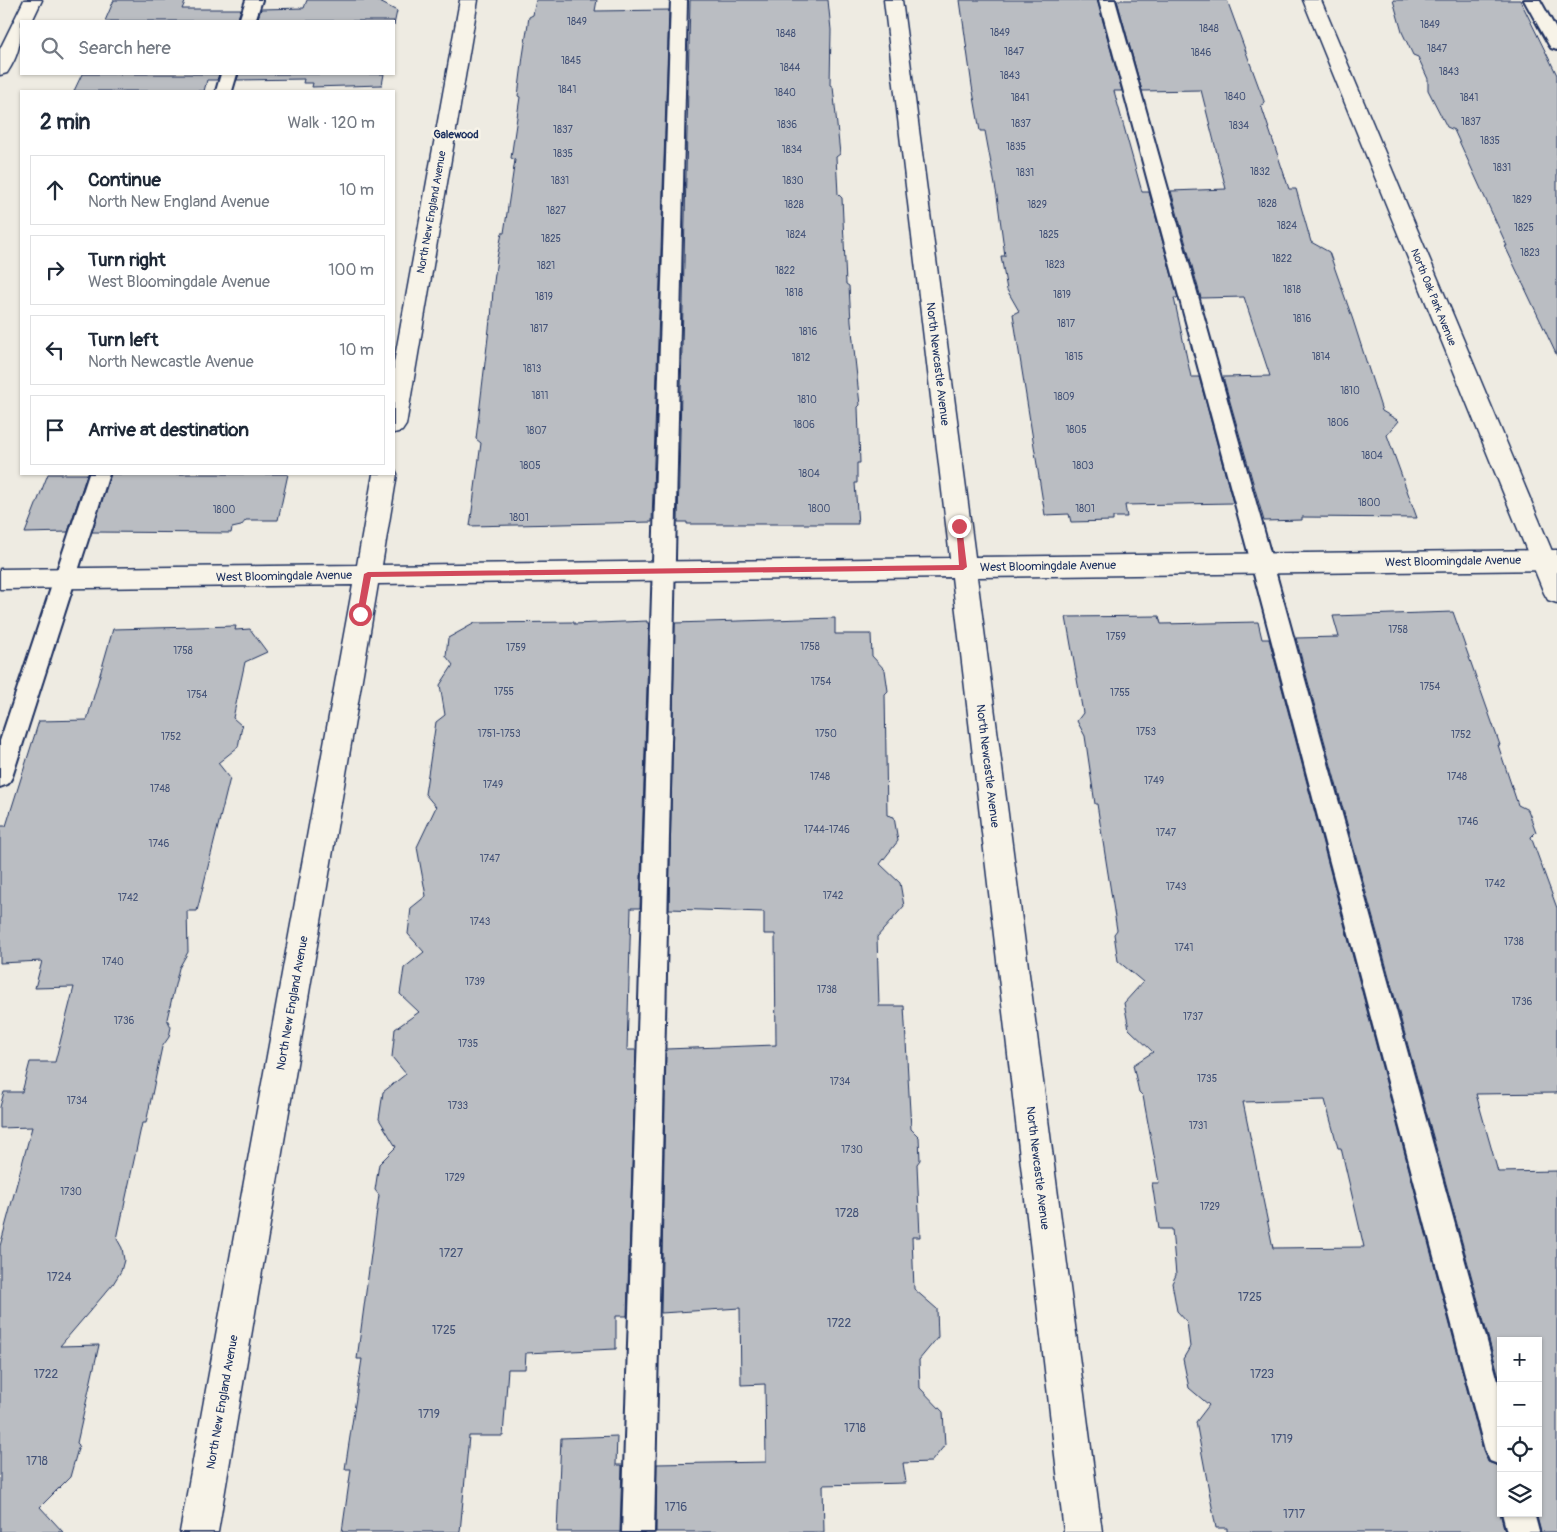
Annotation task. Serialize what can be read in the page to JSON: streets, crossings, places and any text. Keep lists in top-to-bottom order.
{
  "streets": {
    "street": [
      "North New England Avenue",
      "North Oak Park Avenue",
      "North Newcastle Avenue",
      "West Bloomingdale Avenue"
    ]
  },
  "crossings": [
    ["North New England Avenue", "West Bloomingdale Avenue"],
    ["North Oak Park Avenue", "West Bloomingdale Avenue"],
    ["North Newcastle Avenue", "West Bloomingdale Avenue"]
  ],
  "districts": ["Galewood"],
  "house_numbers": [
    "1849",
    "1849",
    "1848",
    "1849",
    "1848",
    "1847",
    "1847",
    "1846",
    "1845",
    "1844",
    "1843",
    "1843",
    "1841",
    "1840",
    "1840",
    "1841",
    "1841",
    "1837",
    "1837",
    "1836",
    "1834",
    "1837",
    "1835",
    "1835",
    "1834",
    "1835",
    "1831",
    "1832",
    "1831",
    "1831",
    "1830",
    "1829",
    "1828",
    "1828",
    "1829",
    "1827",
    "1824",
    "1825",
    "1824",
    "1825",
    "1825",
    "1823",
    "1822",
    "1823",
    "1821",
    "1822",
    "1818",
    "1818",
    "1819",
    "1819",
    "1816",
    "1817",
    "1817",
    "1816",
    "1815",
    "1814",
    "1812",
    "1813",
    "1810",
    "1811",
    "1809",
    "1810",
    "1806",
    "1806",
    "1805",
    "1807",
    "1804",
    "1805",
    "1803",
    "1804",
    "1800",
    "1800",
    "1801",
    "1800",
    "1801",
    "1758",
    "1759",
    "1758",
    "1759",
    "1758",
    "1754",
    "1754",
    "1755",
    "1755",
    "1754",
    "1753",
    "1751-1753",
    "1750",
    "1752",
    "1752",
    "1748",
    "1748",
    "1749",
    "1749",
    "1748",
    "1746",
    "1744-1746",
    "1747",
    "1746",
    "1747",
    "1742",
    "1743",
    "1742",
    "1742",
    "1743",
    "1738",
    "1741",
    "1740",
    "1739",
    "1738",
    "1736",
    "1737",
    "1736",
    "1735",
    "1735",
    "1734",
    "1734",
    "1733",
    "1731",
    "1730",
    "1729",
    "1730",
    "1729",
    "1728",
    "1727",
    "1724",
    "1725",
    "1722",
    "1725",
    "1722",
    "1723",
    "1719",
    "1718",
    "1719",
    "1718",
    "1716",
    "1717"
  ],
  "page": {
    "search": "Search here",
    "heading": ["2 min", "Walk · 120 m"],
    "list": [
      ["Continue", "North New England Avenue", "10 m"],
      ["Turn right", "West Bloomingdale Avenue", "100 m"],
      ["Turn left", "North Newcastle Avenue", "10 m"],
      "Arrive at destination"
    ],
    "map_buttons": ["+", "−"]
  }
}
